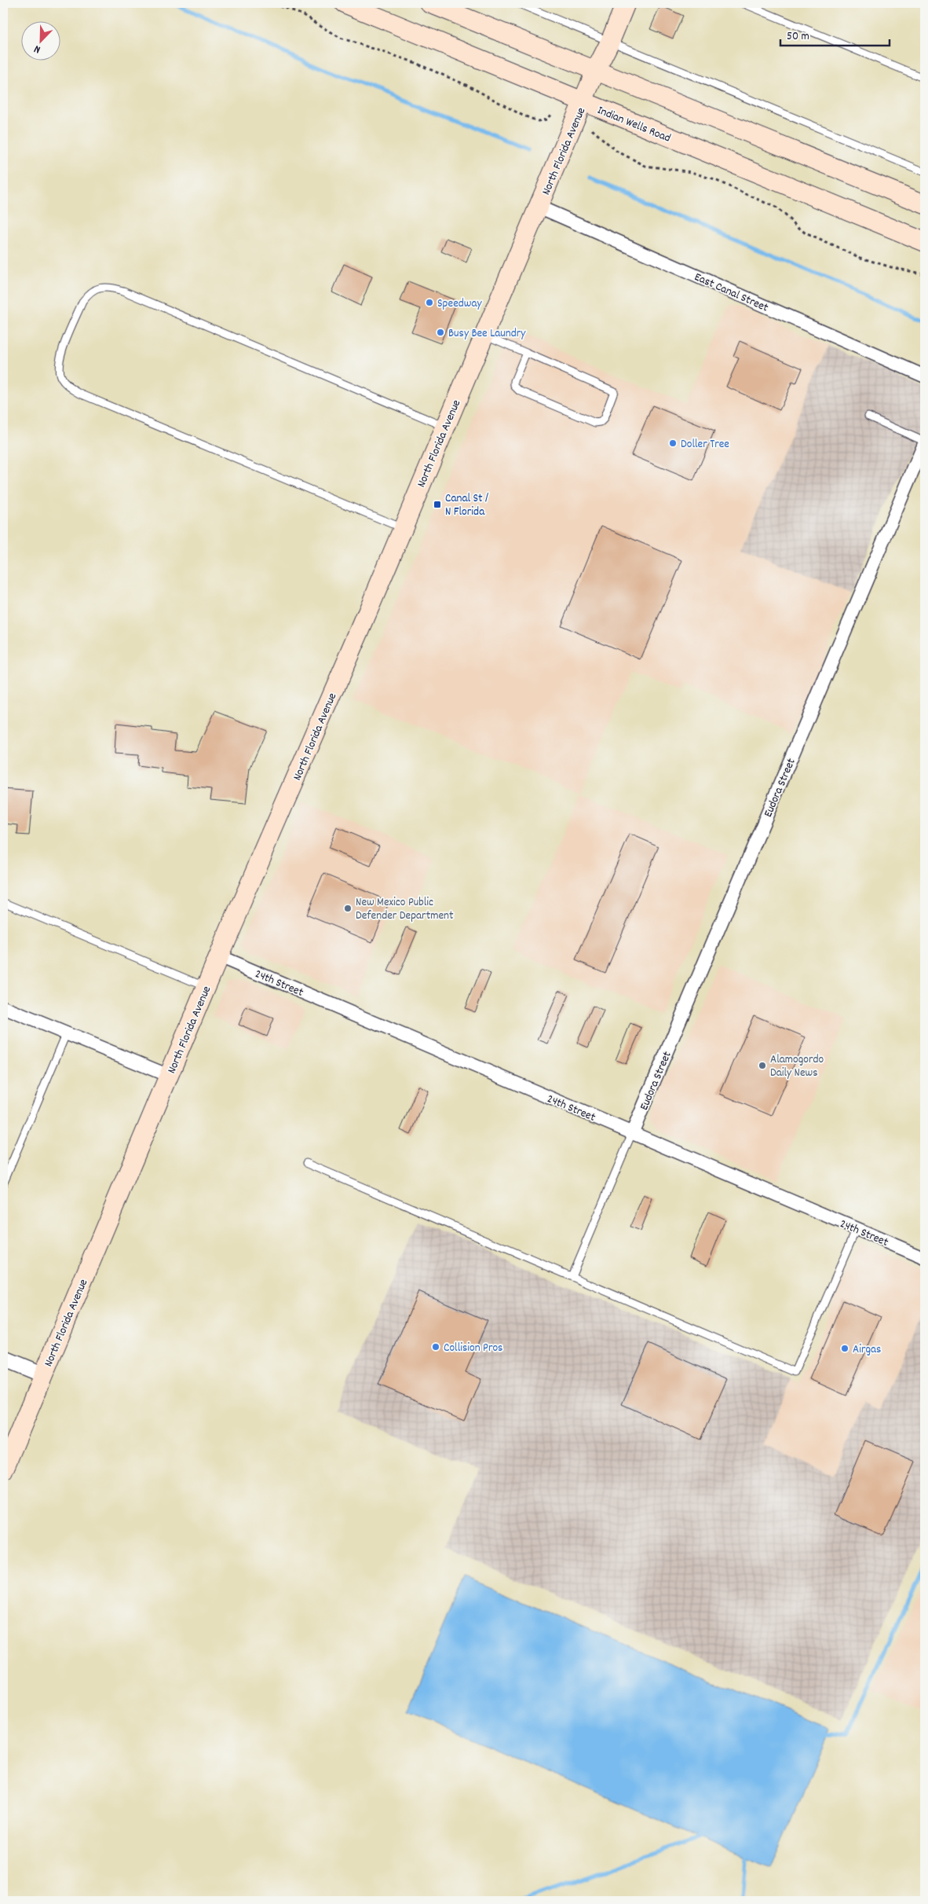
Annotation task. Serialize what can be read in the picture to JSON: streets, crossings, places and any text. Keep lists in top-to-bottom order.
{
  "streets": {
    "main road": ["Indian Wells Road", "North Florida Avenue"],
    "street": ["East Canal Street", "Eudora Street", "24th Street"]
  },
  "crossings": [
    ["Indian Wells Road", "North Florida Avenue"],
    ["North Florida Avenue", "East Canal Street"],
    ["North Florida Avenue", "24th Street"],
    ["Eudora Street", "24th Street"]
  ],
  "places": {
    "other": [
      "Speedway",
      "Busy Bee Laundry",
      "Doller Tree",
      "New Mexico Public Defender Department",
      "Alamogordo Daily News",
      "Collision Pros",
      "Airgas"
    ],
    "transit": ["Canal St / N Florida"]
  },
  "scale_bar": "50 m",
  "north": "bottom left"
}
